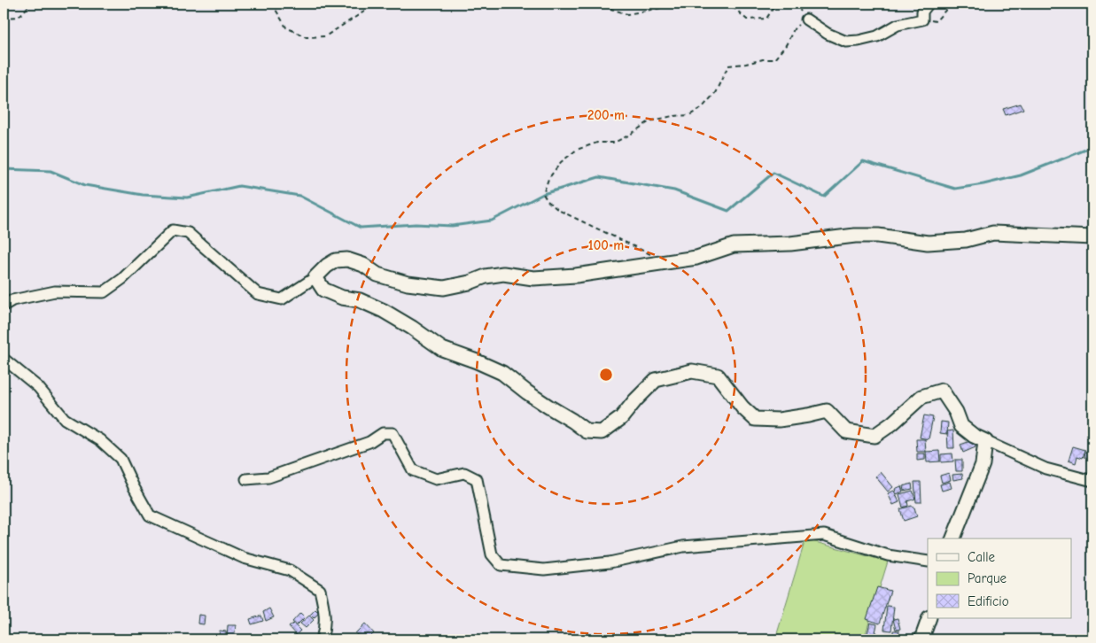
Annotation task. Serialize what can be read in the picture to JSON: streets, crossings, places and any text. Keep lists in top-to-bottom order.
{
  "legend": ["Calle", "Parque", "Edificio"],
  "rings": ["200 m", "100 m"]
}
